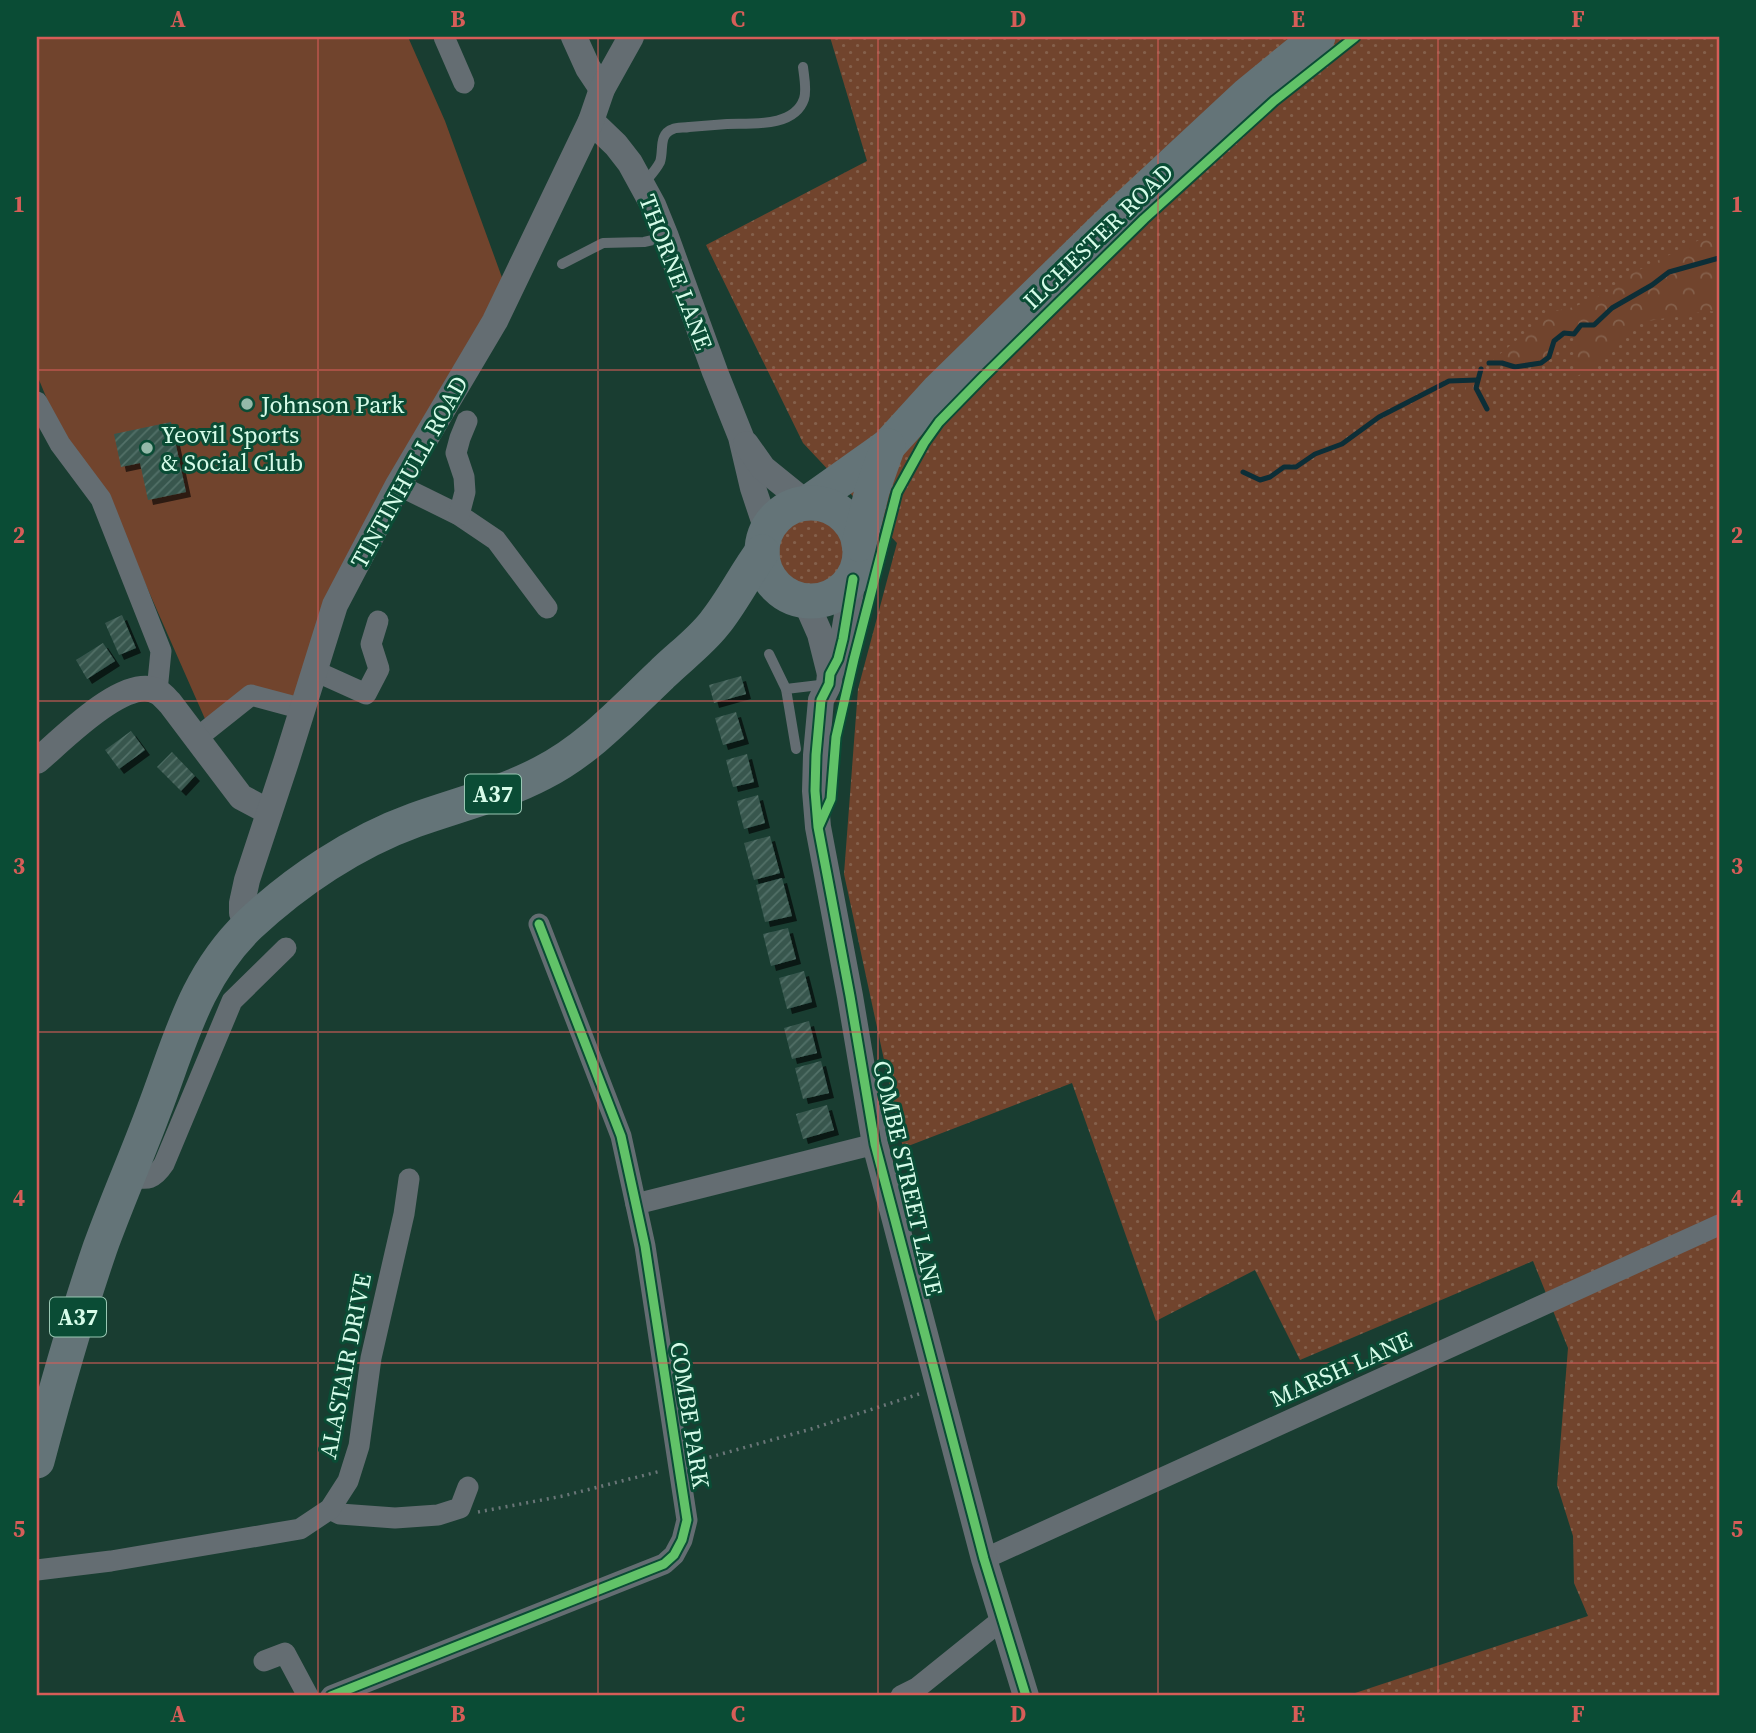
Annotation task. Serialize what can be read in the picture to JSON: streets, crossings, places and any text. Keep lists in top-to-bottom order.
{
  "streets": {
    "highway": ["ILCHESTER ROAD", "A37"],
    "street": [
      "THORNE LANE",
      "TINTINHULL ROAD",
      "COMBE STREET LANE",
      "ALASTAIR DRIVE",
      "MARSH LANE",
      "COMBE PARK"
    ]
  },
  "crossings": [
    ["ILCHESTER ROAD", "THORNE LANE"],
    ["ILCHESTER ROAD", "A37"],
    ["ILCHESTER ROAD", "COMBE STREET LANE"],
    ["THORNE LANE", "TINTINHULL ROAD"],
    ["THORNE LANE", "A37"],
    ["THORNE LANE", "COMBE STREET LANE"],
    ["TINTINHULL ROAD", "A37"],
    ["A37", "COMBE STREET LANE"],
    ["COMBE STREET LANE", "MARSH LANE"]
  ],
  "places": ["Johnson Park", "Yeovil Sports & Social Club"],
  "grid": {
    "columns": [
      "A",
      "B",
      "C",
      "D",
      "E",
      "F"
    ],
    "rows": [
      "1",
      "2",
      "3",
      "4",
      "5"
    ]
  }
}
